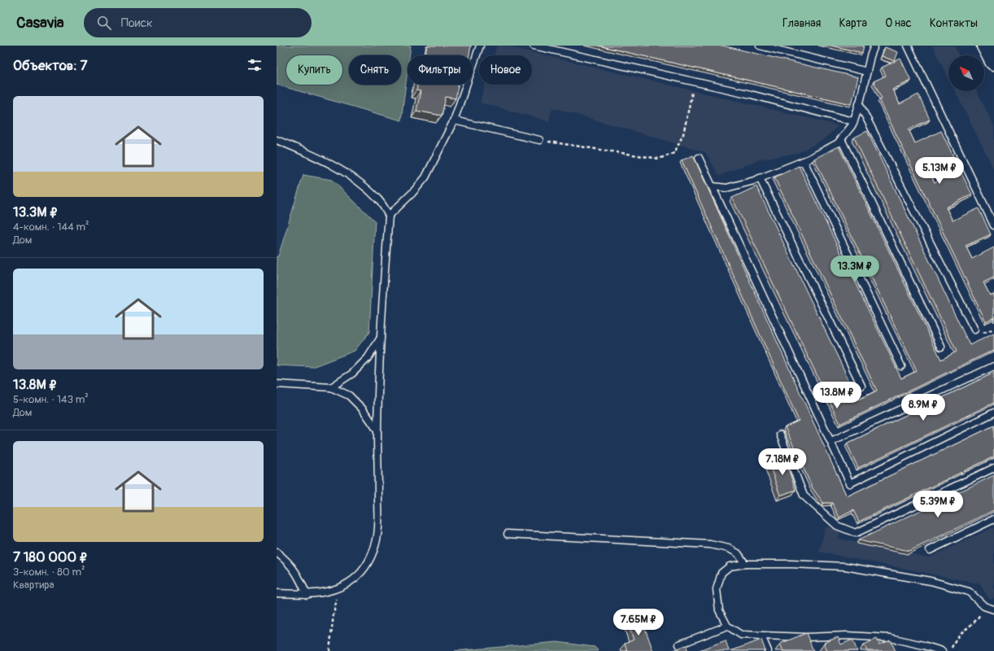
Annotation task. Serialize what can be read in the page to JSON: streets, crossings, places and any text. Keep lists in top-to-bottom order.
{
  "north": "top left",
  "page": {
    "header": "Casavia",
    "search": "Поиск",
    "nav": [
      "Главная",
      "Карта",
      "О нас",
      "Контакты"
    ],
    "heading": "Объектов: 7",
    "chip": [
      "Купить",
      "Снять",
      "Фильтры",
      "Новое"
    ],
    "list": [
      {
        "name": "13.3M ₽",
        "note": "4-комн. · 144 m² · Дом"
      },
      {
        "name": "13.8M ₽",
        "note": "5-комн. · 143 m² · Дом"
      },
      {
        "name": "7 180 000 ₽",
        "note": "3-комн. · 80 m² · Квартира"
      }
    ],
    "price": [
      "5.13M ₽",
      "13.3M ₽",
      "13.8M ₽",
      "8.9M ₽",
      "7.18M ₽",
      "5.39M ₽",
      "7.65M ₽"
    ]
  }
}
